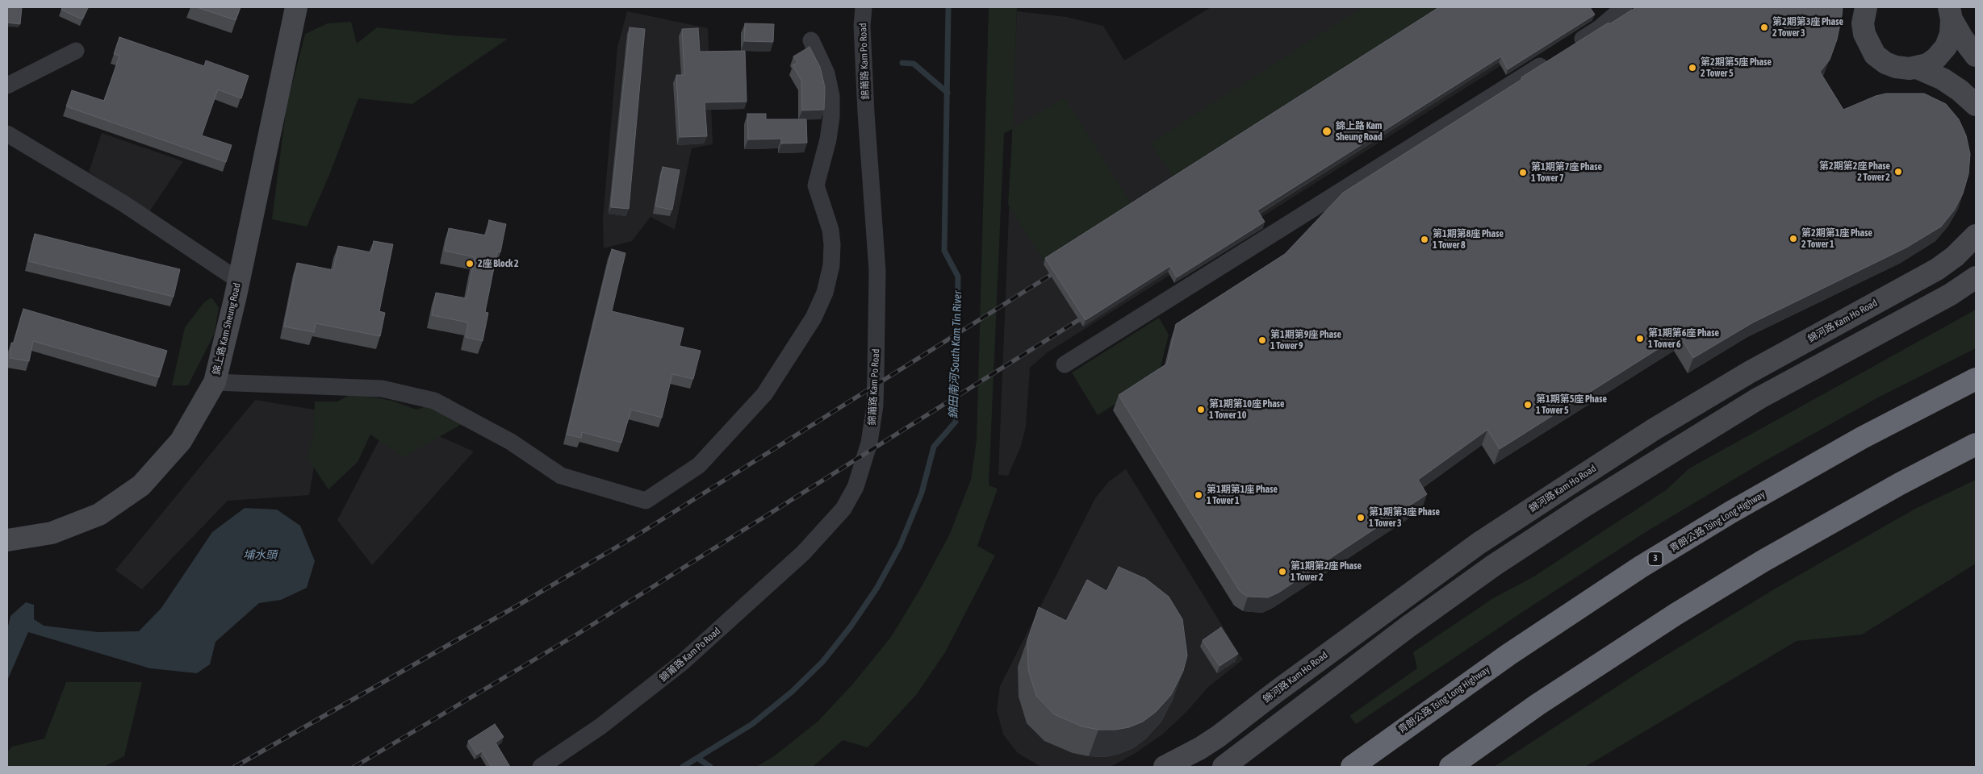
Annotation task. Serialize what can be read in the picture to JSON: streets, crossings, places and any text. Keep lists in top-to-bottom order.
{
  "streets": {
    "highway": ["青朗公路 Tsing Long Highway", "3"],
    "main road": ["錦河路 Kam Ho Road", "錦上路 Kam Sheung Road"],
    "street": ["錦莆路 Kam Po Road"]
  },
  "water": ["錦田南河 South Kam Tin River", "埔水頭"],
  "places": [
    "第2期第3座 Phase 2 Tower 3",
    "第2期第5座 Phase 2 Tower 5",
    "錦上路 Kam Sheung Road",
    "第2期第2座 Phase 2 Tower 2",
    "第1期第7座 Phase 1 Tower 7",
    "第2期第1座 Phase 2 Tower 1",
    "第1期第8座 Phase 1 Tower 8",
    "2座 Block 2",
    "第1期第6座 Phase 1 Tower 6",
    "第1期第9座 Phase 1 Tower 9",
    "第1期第5座 Phase 1 Tower 5",
    "第1期第10座 Phase 1 Tower 10",
    "第1期第1座 Phase 1 Tower 1",
    "第1期第3座 Phase 1 Tower 3",
    "第1期第2座 Phase 1 Tower 2"
  ]
}
